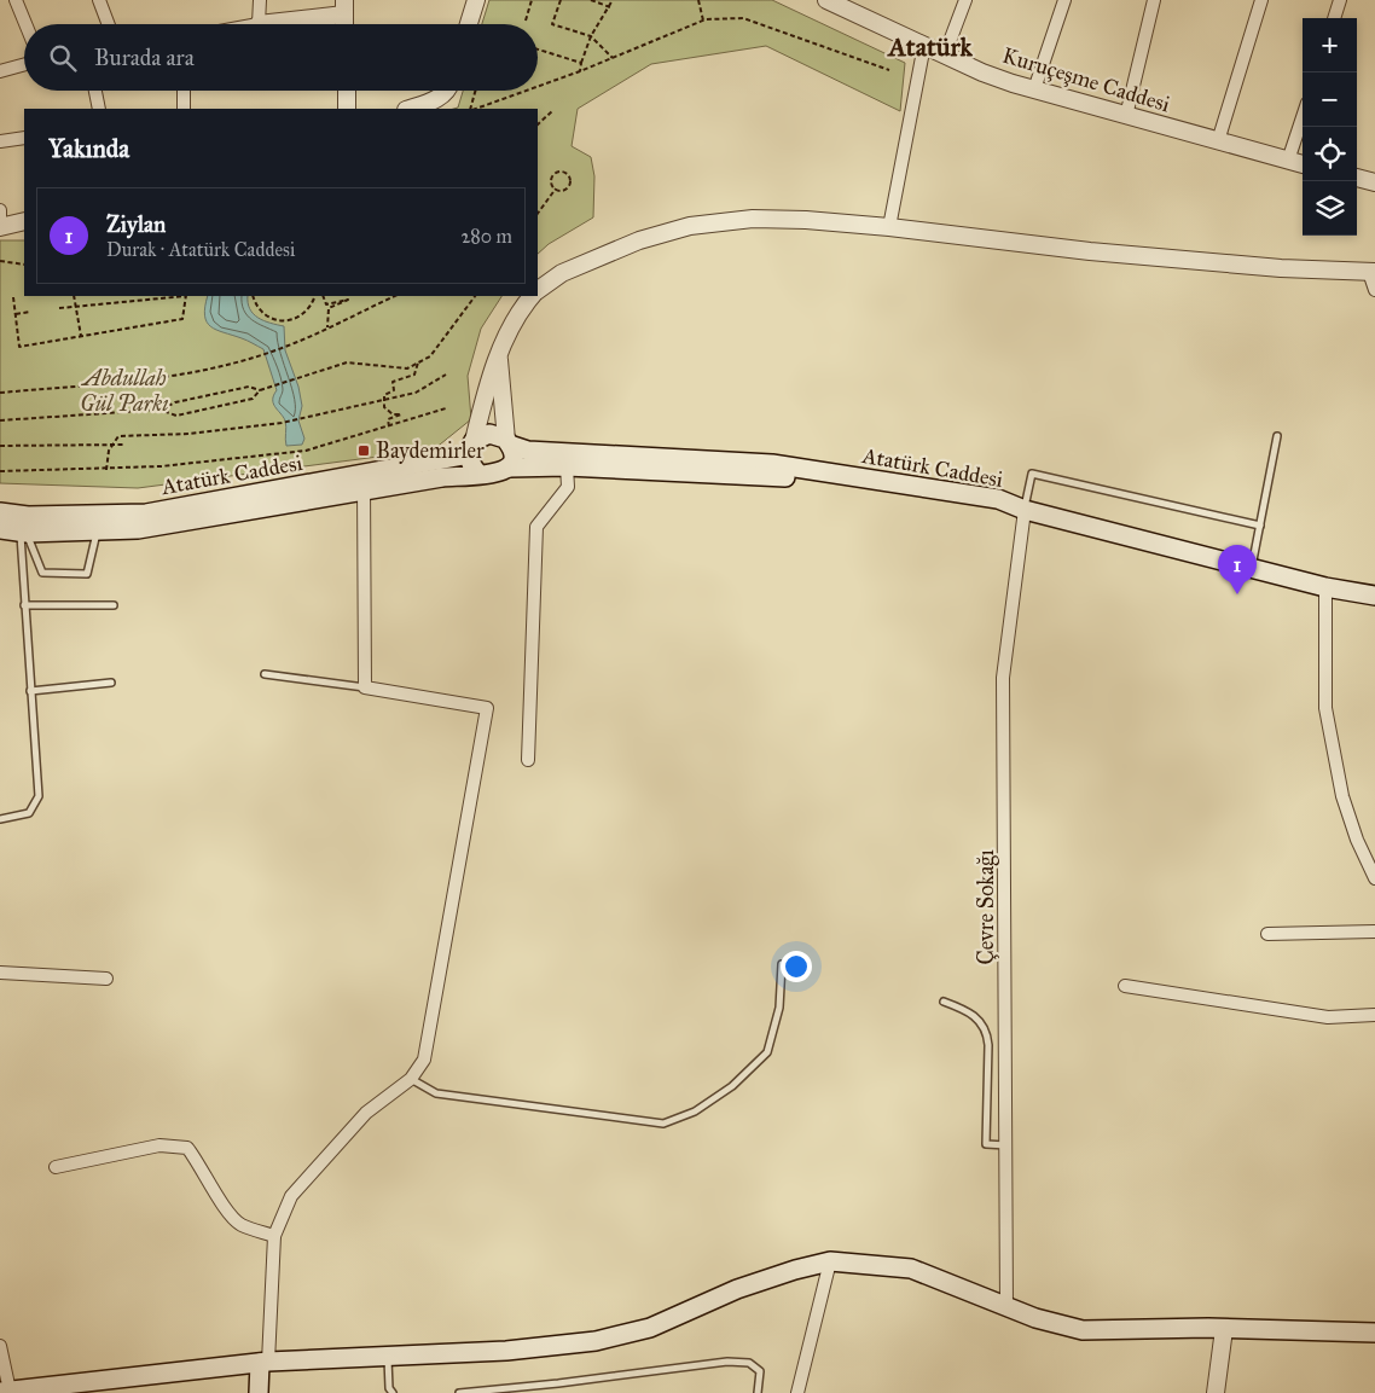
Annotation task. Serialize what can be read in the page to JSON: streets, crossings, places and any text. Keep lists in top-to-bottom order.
{
  "streets": {
    "main road": ["Atatürk Caddesi"],
    "street": ["Kuruçeşme Caddesi", "Çevre Sokağı"]
  },
  "crossings": [
    ["Atatürk Caddesi", "Çevre Sokağı"]
  ],
  "districts": ["Atatürk"],
  "parks": ["Abdullah Gül Parkı"],
  "places": {
    "transit": ["Baydemirler"]
  },
  "page": {
    "map_buttons": ["+", "−"],
    "search": "Burada ara",
    "heading": "Yakında",
    "list": [
      {
        "mark": "1",
        "name": "Ziylan",
        "note": "Durak · Atatürk Caddesi",
        "value": "280 m"
      }
    ],
    "pins": "1"
  }
}
